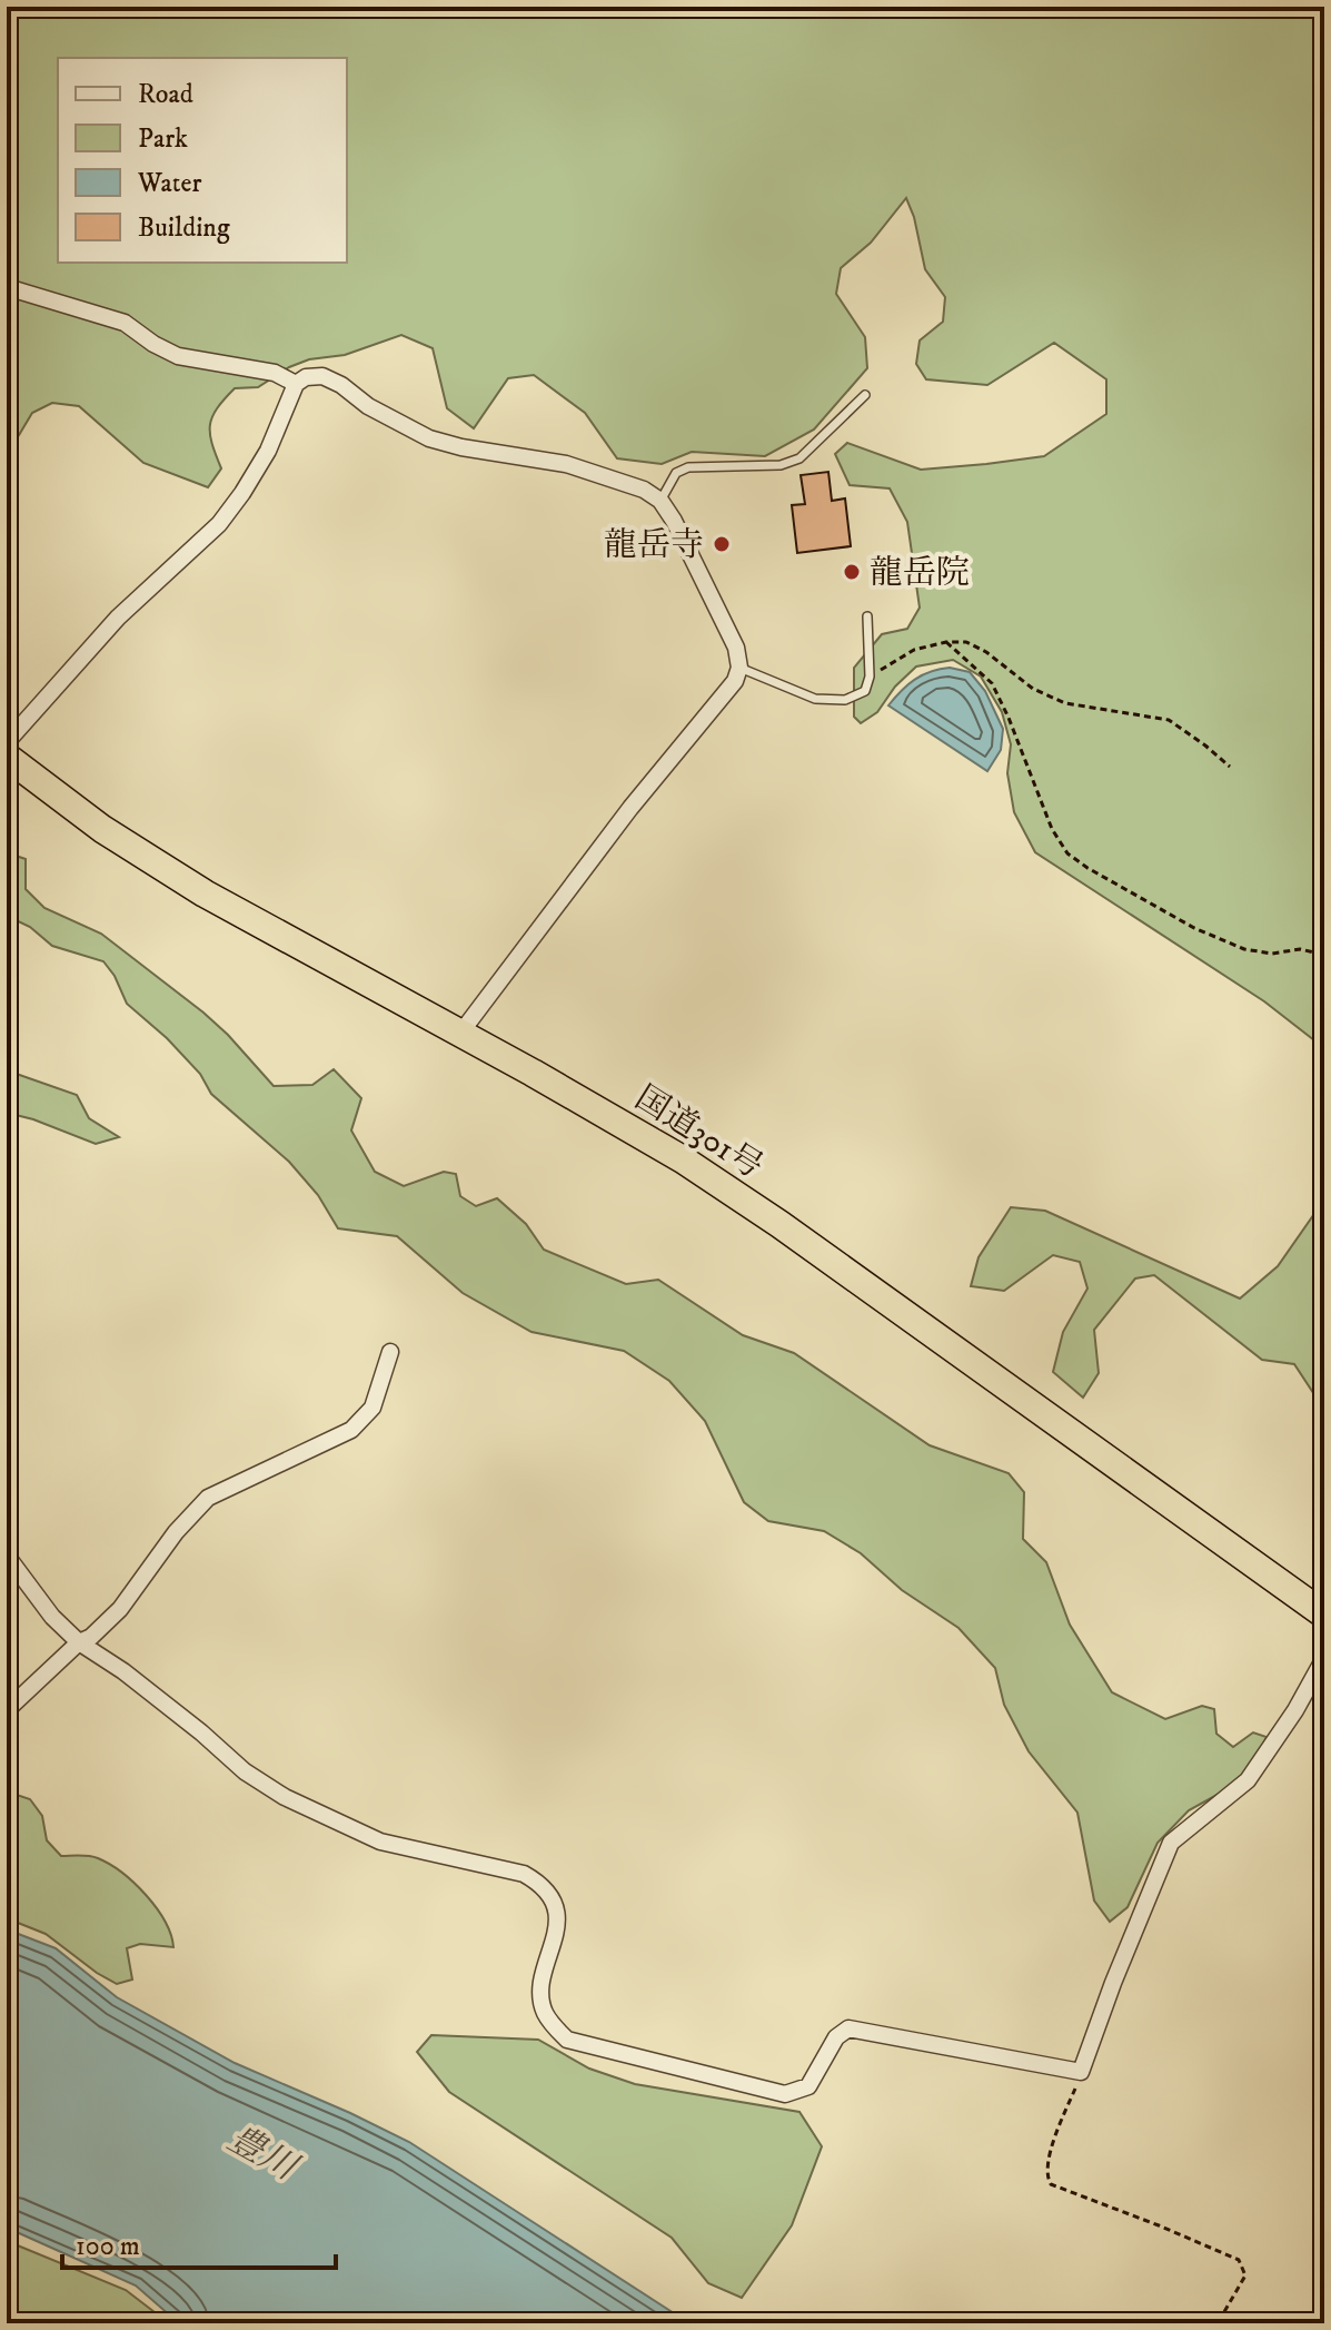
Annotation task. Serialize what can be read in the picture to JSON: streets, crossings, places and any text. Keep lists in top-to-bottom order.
{
  "streets": {
    "highway": ["国道301号"]
  },
  "water": ["豊川"],
  "places": ["龍岳寺", "龍岳院"],
  "legend": [
    "Road",
    "Park",
    "Water",
    "Building"
  ],
  "scale_bar": "100 m"
}
